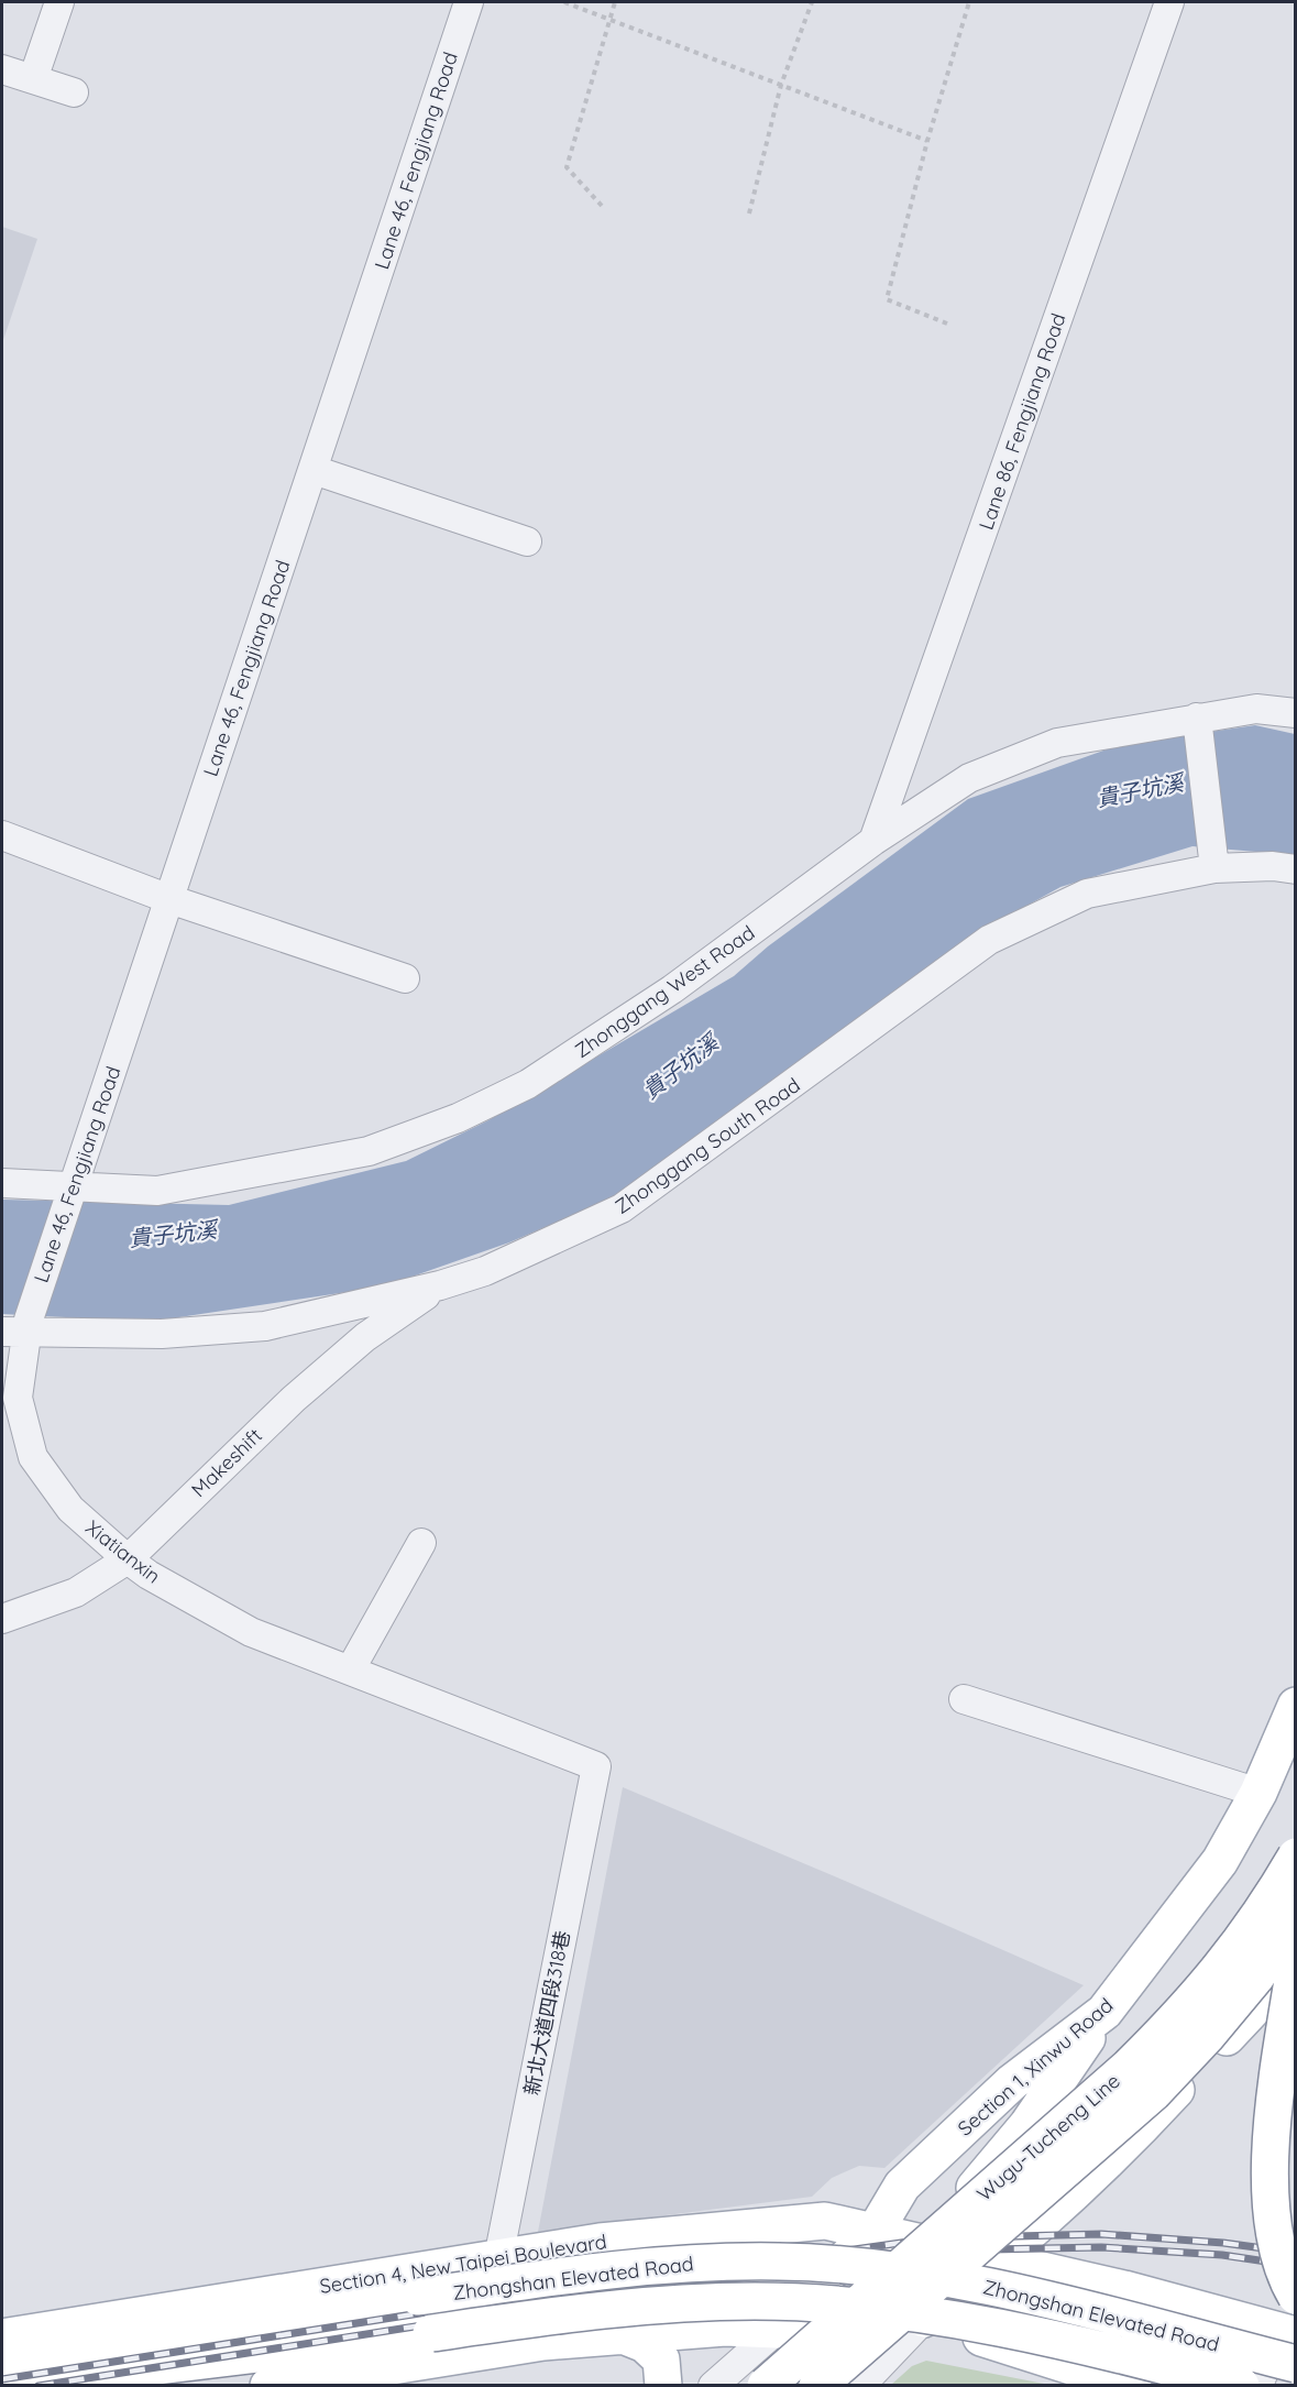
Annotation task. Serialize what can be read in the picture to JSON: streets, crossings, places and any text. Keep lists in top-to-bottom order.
{
  "streets": {
    "main road": [
      "Section 1, Xinwu Road",
      "Wugu-Tucheng Line",
      "Section 4, New Taipei Boulevard",
      "Zhongshan Elevated Road"
    ],
    "street": [
      "Lane 46, Fengjiang Road",
      "Lane 86, Fengjiang Road",
      "Zhonggang West Road",
      "Zhonggang South Road",
      "Makeshift",
      "Xiatianxin",
      "新北大道四段318巷"
    ]
  },
  "crossings": [
    ["Lane 46, Fengjiang Road", "Zhonggang West Road"],
    ["Lane 46, Fengjiang Road", "Zhonggang South Road"],
    ["Lane 46, Fengjiang Road", "Xiatianxin"],
    ["Lane 86, Fengjiang Road", "Zhonggang West Road"],
    ["Zhonggang South Road", "Makeshift"],
    ["Zhonggang South Road", "Xiatianxin"],
    ["Makeshift", "Xiatianxin"],
    ["Xiatianxin", "新北大道四段318巷"],
    ["新北大道四段318巷", "Section 4, New Taipei Boulevard"],
    ["Section 1, Xinwu Road", "Section 4, New Taipei Boulevard"]
  ],
  "water": ["貴子坑溪"]
}
